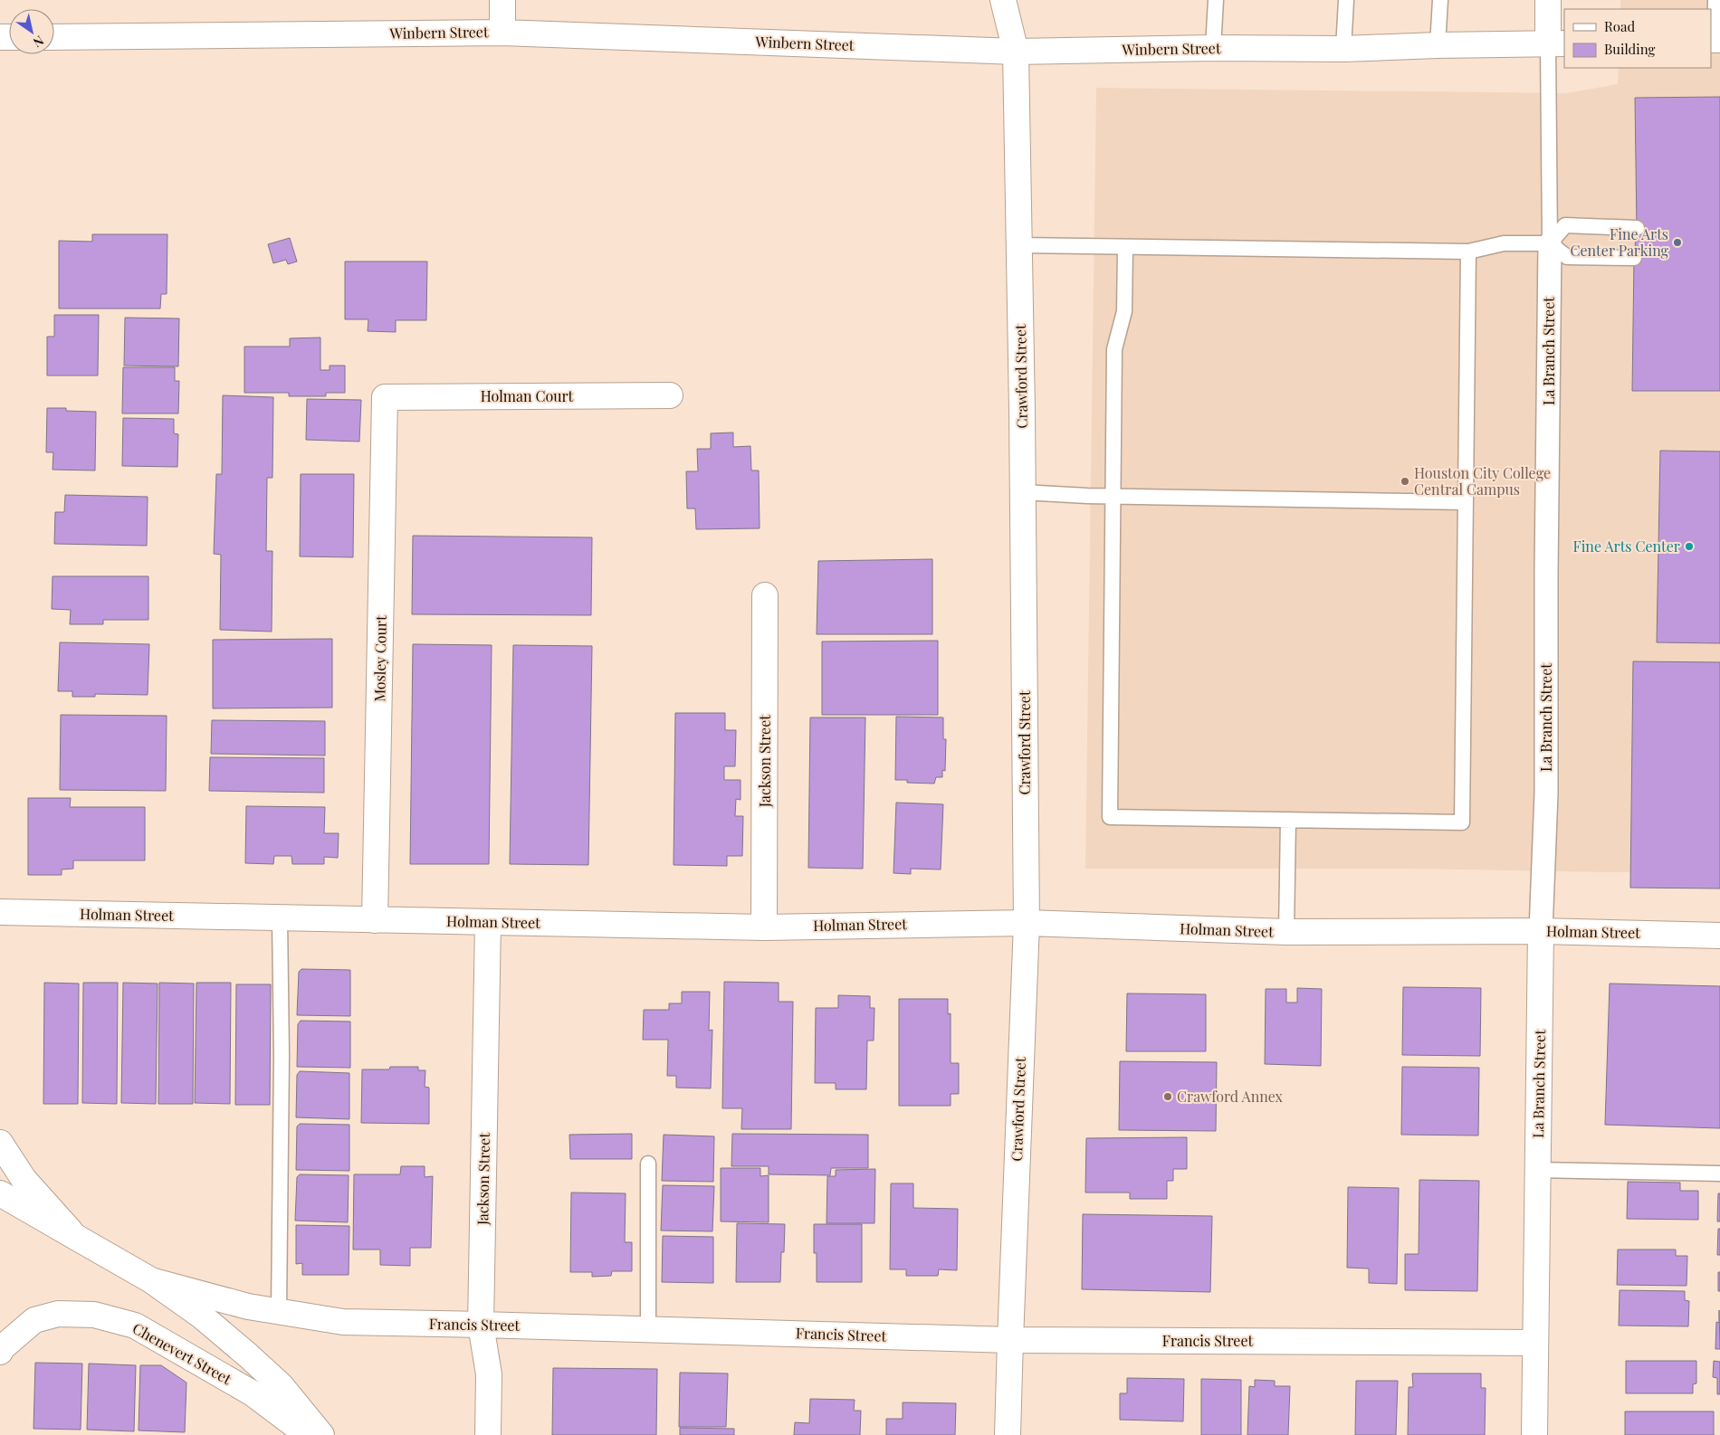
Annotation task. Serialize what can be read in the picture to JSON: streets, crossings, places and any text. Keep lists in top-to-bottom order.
{
  "streets": {
    "main road": [
      "Winbern Street",
      "La Branch Street",
      "Crawford Street",
      "Holman Court",
      "Mosley Court",
      "Jackson Street",
      "Holman Street",
      "Francis Street",
      "Chenevert Street"
    ]
  },
  "crossings": [
    ["Winbern Street", "La Branch Street"],
    ["Winbern Street", "Crawford Street"],
    ["La Branch Street", "Holman Street"],
    ["La Branch Street", "Francis Street"],
    ["Crawford Street", "Holman Street"],
    ["Crawford Street", "Francis Street"],
    ["Holman Court", "Mosley Court"],
    ["Mosley Court", "Holman Street"],
    ["Jackson Street", "Holman Street"],
    ["Jackson Street", "Francis Street"]
  ],
  "places": [
    "Fine Arts Center Parking",
    "Houston City College Central Campus",
    "Fine Arts Center",
    "Crawford Annex"
  ],
  "legend": ["Road", "Building"],
  "north": "bottom right"
}
